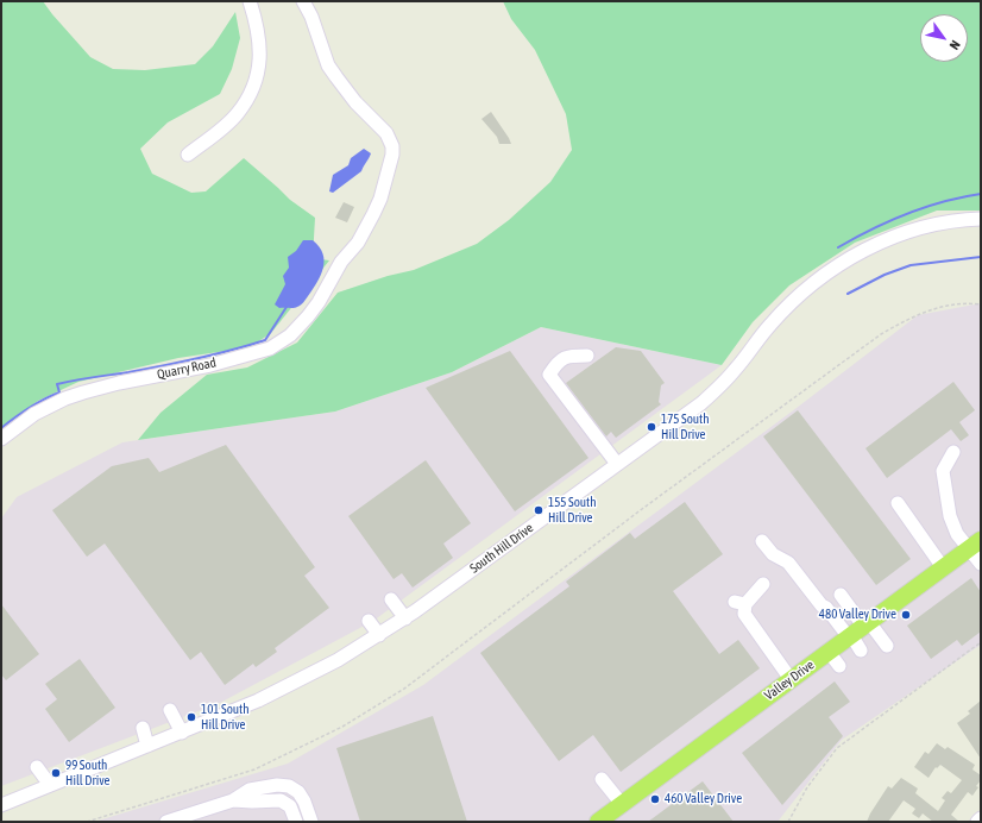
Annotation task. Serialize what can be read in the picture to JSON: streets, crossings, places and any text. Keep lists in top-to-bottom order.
{
  "streets": {
    "main road": ["Valley Drive"],
    "street": ["Quarry Road", "South Hill Drive"]
  },
  "places": [
    "175 South Hill Drive",
    "155 South Hill Drive",
    "480 Valley Drive",
    "101 South Hill Drive",
    "99 South Hill Drive",
    "460 Valley Drive"
  ],
  "north": "bottom right"
}
